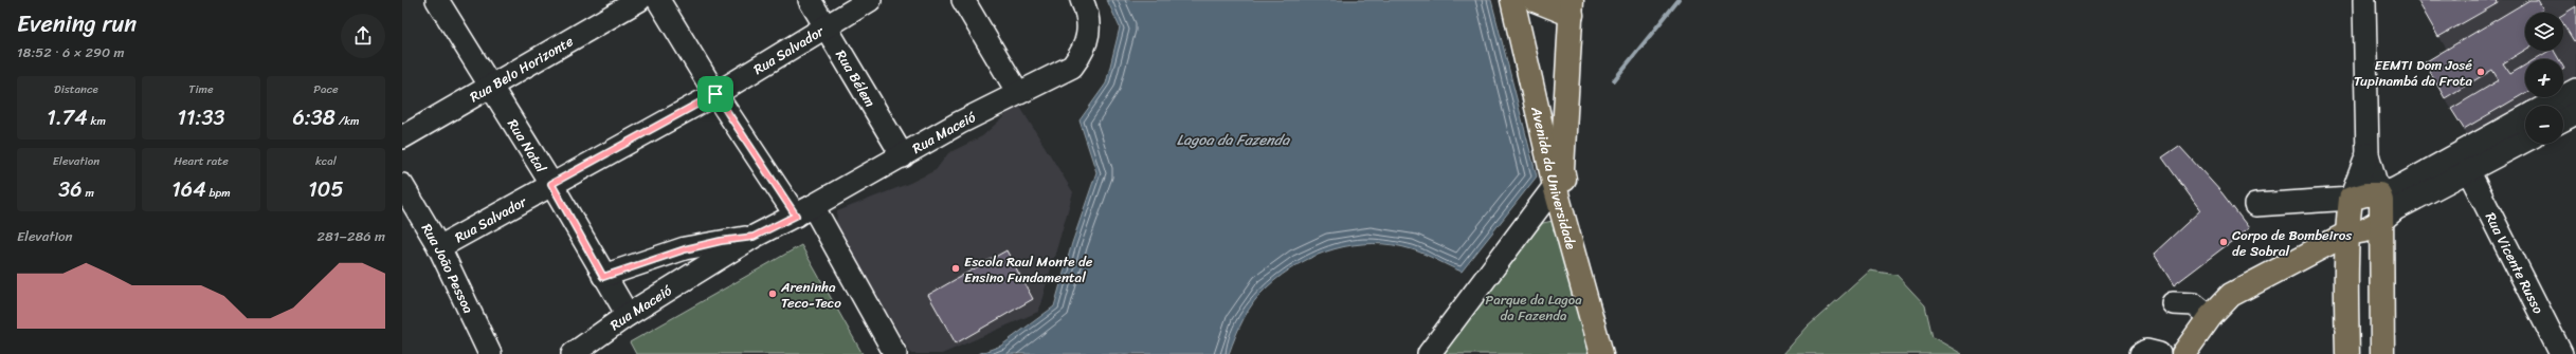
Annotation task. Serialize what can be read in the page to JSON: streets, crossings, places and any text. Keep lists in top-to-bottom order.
{
  "streets": {
    "main road": ["Avenida da Universidade"],
    "street": [
      "Rua Salvador",
      "Rua Belo Horizonte",
      "Rua Bélem",
      "Rua Maceió",
      "Rua Natal",
      "Rua Vicente Russo",
      "Rua João Pessoa"
    ]
  },
  "crossings": [
    ["Rua Salvador", "Rua Bélem"],
    ["Rua Salvador", "Rua Natal"],
    ["Rua Salvador", "Rua João Pessoa"],
    ["Rua Belo Horizonte", "Rua Natal"],
    ["Rua Bélem", "Rua Maceió"],
    ["Rua Maceió", "Rua Natal"]
  ],
  "water": ["Lagoa da Fazenda"],
  "parks": ["Parque da Lagoa da Fazenda"],
  "places": [
    "EEMTI Dom José Tupinambá da Frota",
    "Corpo de Bombeiros de Sobral",
    "Escola Raul Monte de Ensino Fundamental",
    "Areninha Teco-Teco"
  ],
  "page": {
    "heading": ["Evening run", "18:52 · 6 × 290 m"],
    "map_buttons": ["+", "−"],
    "stats": [
      ["Distance", "1.74 km"],
      ["Time", "11:33"],
      ["Pace", "6:38 /km"],
      ["Elevation", "36 m"],
      ["Heart rate", "164 bpm"],
      ["kcal", "105"]
    ],
    "chart": ["Elevation", "281–286 m"]
  }
}
